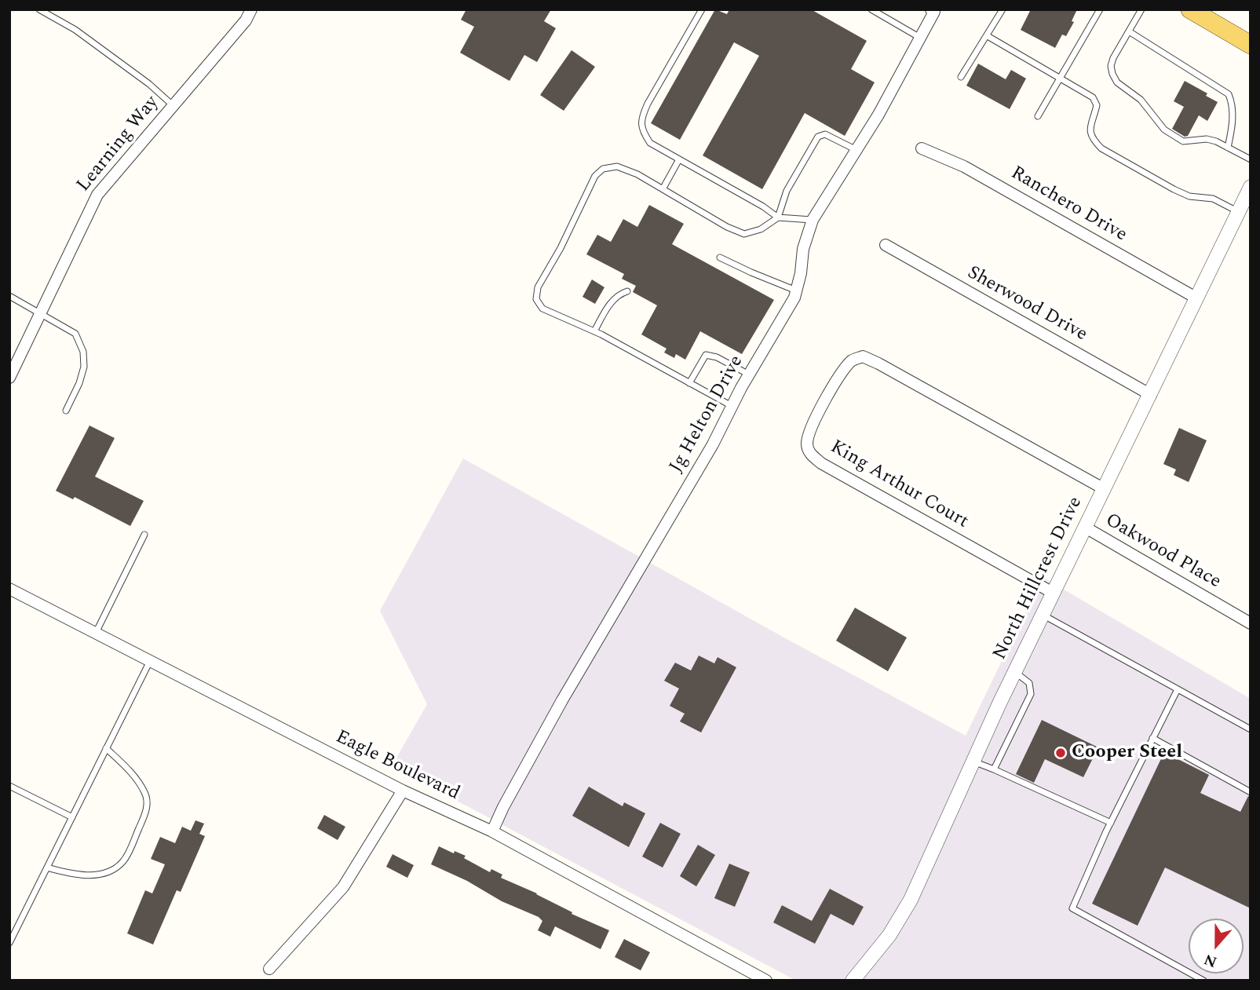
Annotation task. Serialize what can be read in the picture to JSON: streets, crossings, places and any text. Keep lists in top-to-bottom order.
{
  "streets": {
    "street": [
      "Learning Way",
      "Ranchero Drive",
      "Sherwood Drive",
      "Jg Helton Drive",
      "King Arthur Court",
      "Oakwood Place",
      "North Hillcrest Drive",
      "Eagle Boulevard"
    ]
  },
  "crossings": [
    ["Ranchero Drive", "North Hillcrest Drive"],
    ["Sherwood Drive", "North Hillcrest Drive"],
    ["Jg Helton Drive", "Eagle Boulevard"],
    ["King Arthur Court", "North Hillcrest Drive"],
    ["Oakwood Place", "North Hillcrest Drive"]
  ],
  "places": ["Cooper Steel"],
  "north": "bottom"
}
